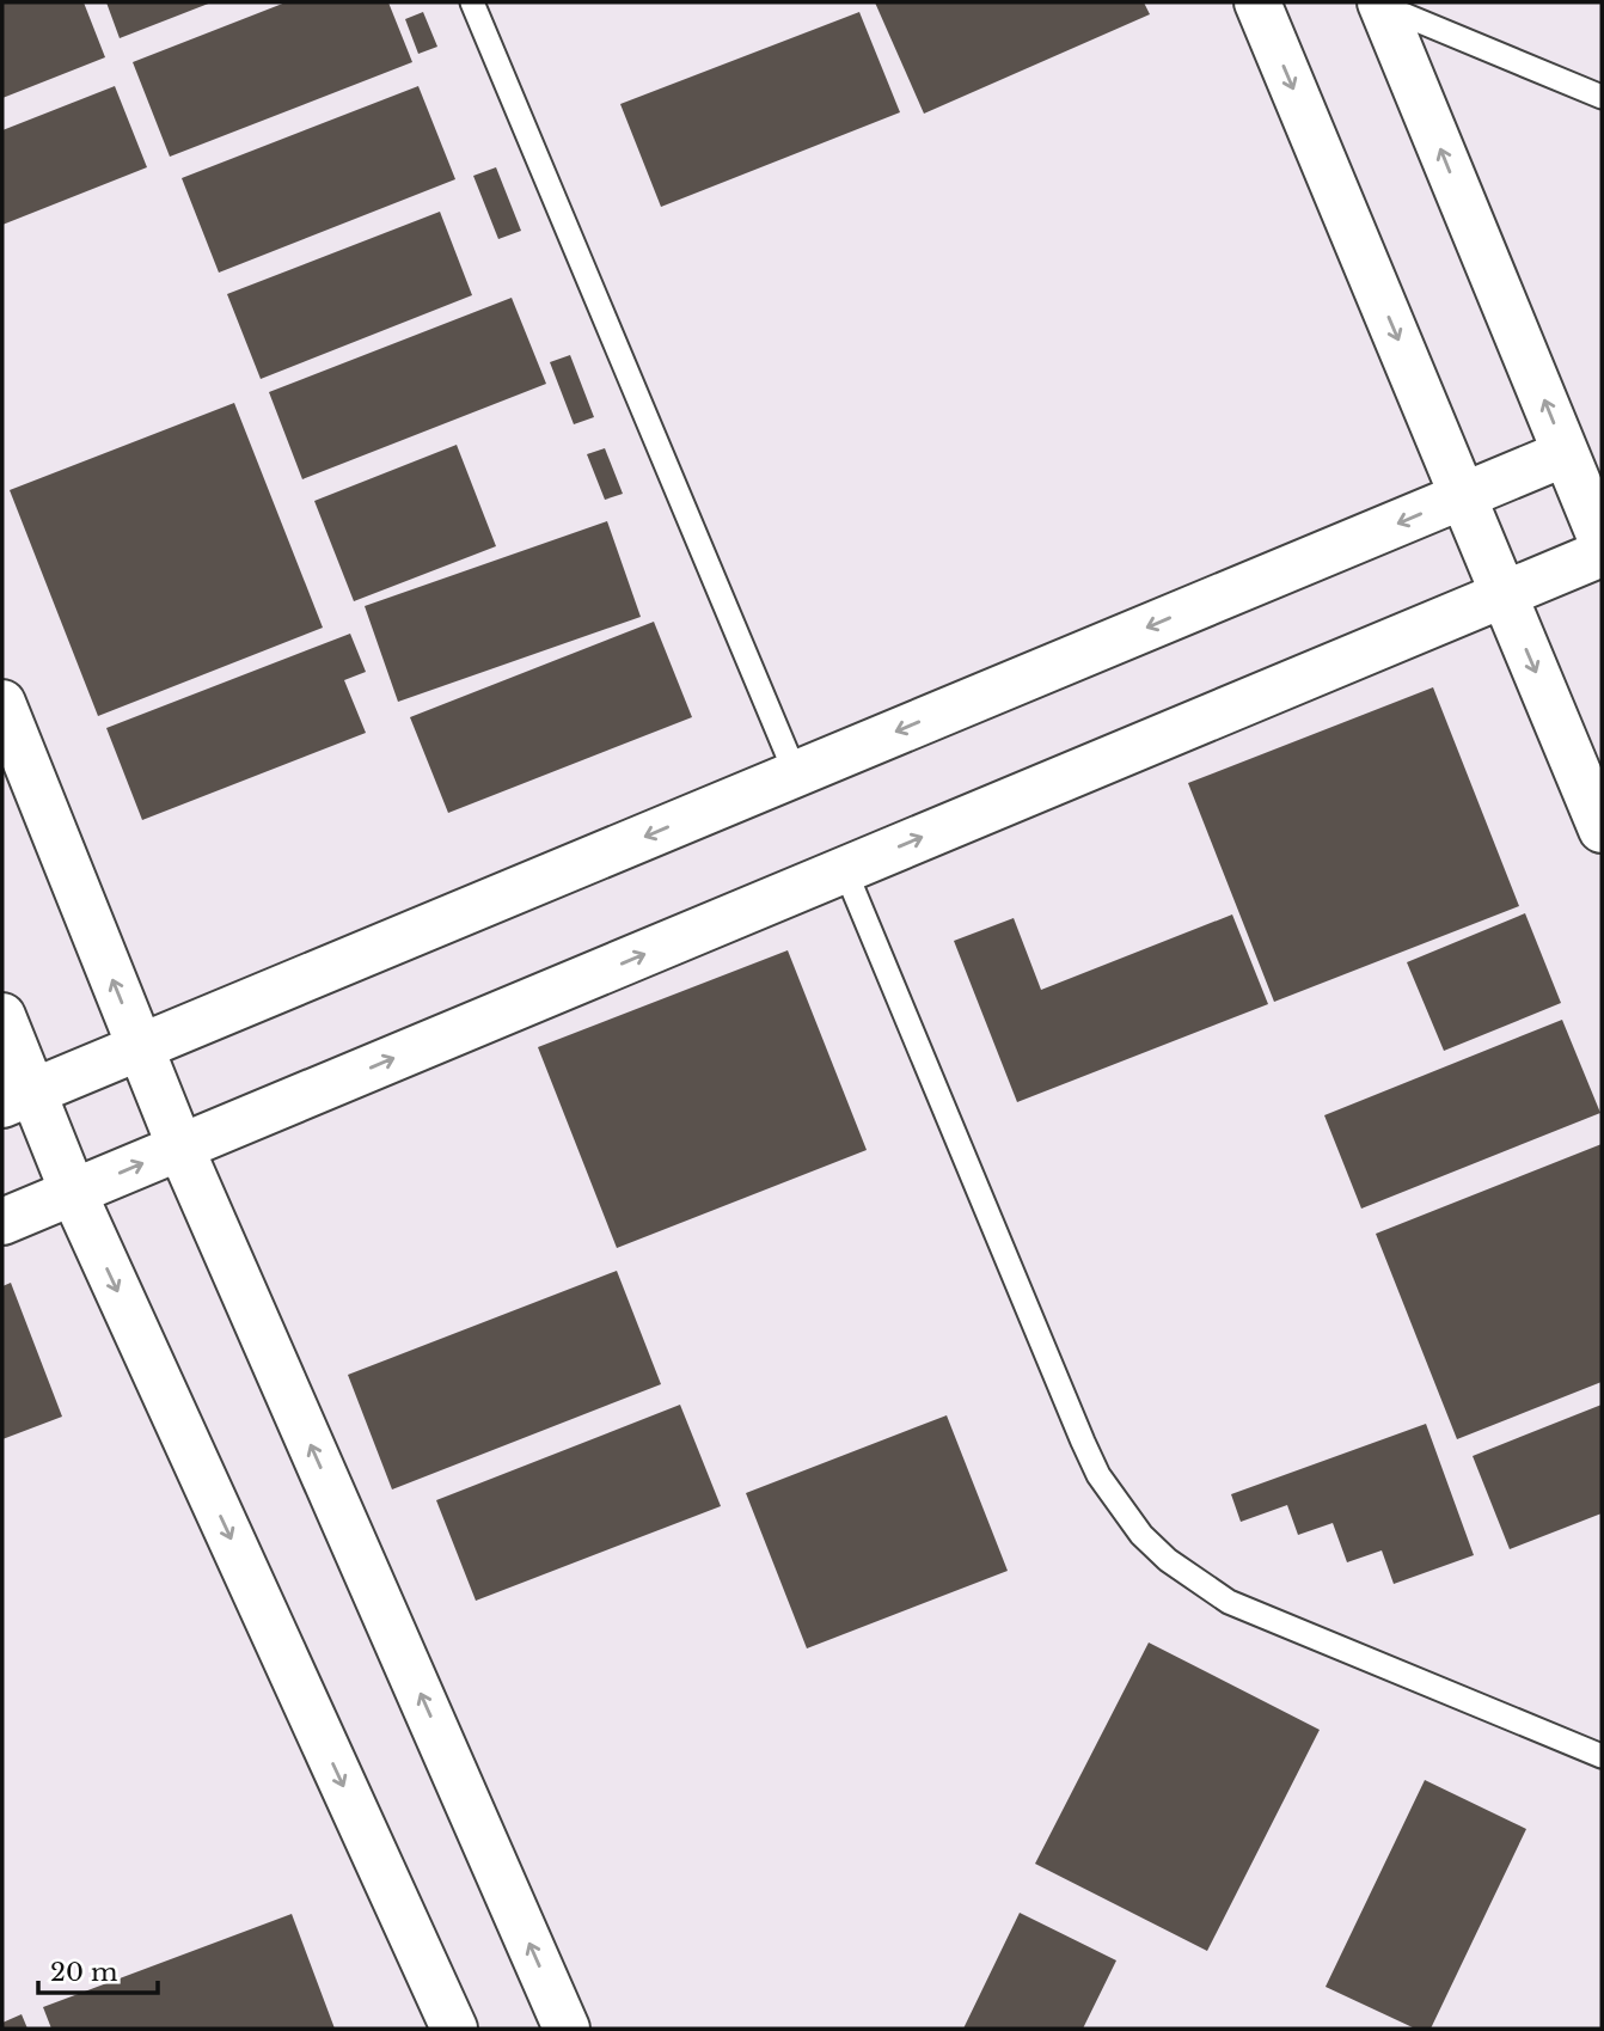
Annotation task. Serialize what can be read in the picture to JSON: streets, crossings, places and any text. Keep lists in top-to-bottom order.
{
  "scale_bar": "20 m"
}
